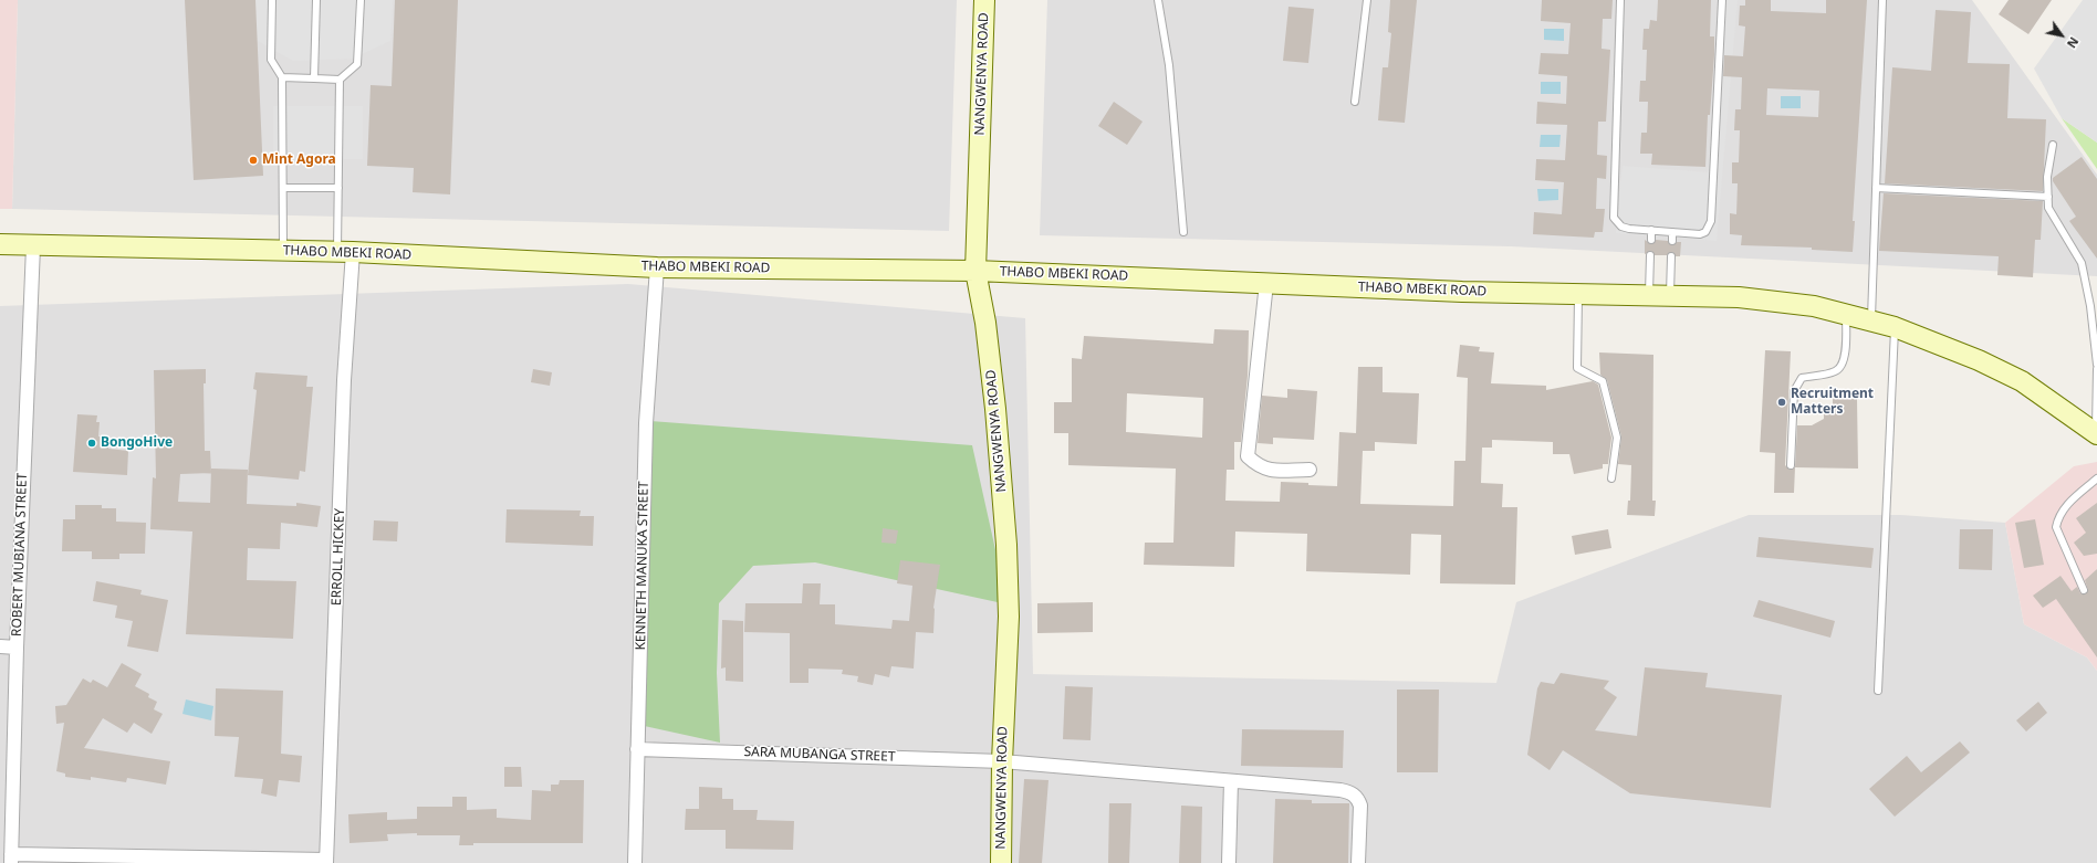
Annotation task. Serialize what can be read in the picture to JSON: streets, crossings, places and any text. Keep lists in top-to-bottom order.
{
  "streets": {
    "main road": ["NANGWENYA ROAD", "THABO MBEKI ROAD"],
    "street": [
      "ROBERT MUBIANA STREET",
      "ERROLL HICKEY",
      "KENNETH MANUKA STREET",
      "SARA MUBANGA STREET"
    ]
  },
  "crossings": [
    ["NANGWENYA ROAD", "THABO MBEKI ROAD"],
    ["NANGWENYA ROAD", "SARA MUBANGA STREET"],
    ["THABO MBEKI ROAD", "ROBERT MUBIANA STREET"],
    ["THABO MBEKI ROAD", "ERROLL HICKEY"],
    ["THABO MBEKI ROAD", "KENNETH MANUKA STREET"],
    ["KENNETH MANUKA STREET", "SARA MUBANGA STREET"]
  ],
  "places": ["Mint Agora", "Recruitment Matters", "BongoHive"],
  "north": "bottom right"
}
